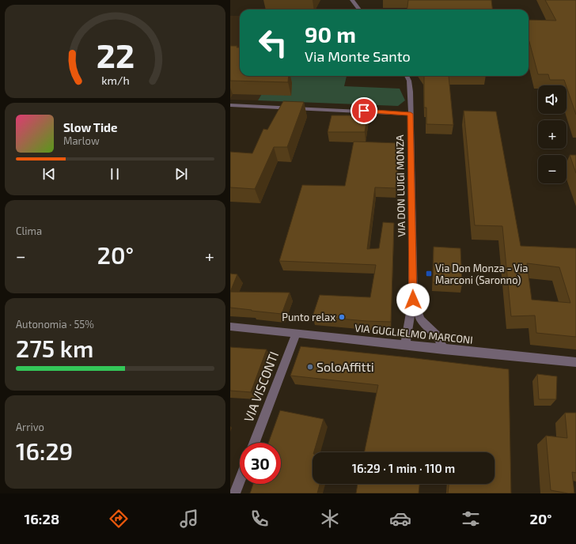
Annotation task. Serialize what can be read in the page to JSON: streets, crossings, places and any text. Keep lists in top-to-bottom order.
{
  "streets": {
    "street": ["VIA DON LUIGI MONZA", "VIA GUGLIELMO MARCONI", "VIA VISCONTI"]
  },
  "crossings": [
    ["VIA DON LUIGI MONZA", "VIA GUGLIELMO MARCONI"],
    ["VIA GUGLIELMO MARCONI", "VIA VISCONTI"]
  ],
  "places": {
    "transit": ["Via Don Monza - Via Marconi (Saronno)"],
    "other": ["Punto relax", "SoloAffitti"]
  },
  "page": {
    "turn": ["90 m", "Via Monte Santo"],
    "map_buttons": ["+", "−"],
    "song": ["Slow Tide", "Marlow"],
    "tile": [
      "Clima",
      ["Autonomia · 55%", "275 km"],
      ["Arrivo", "16:29"]
    ],
    "heat": ["−", "20°", "+"],
    "limit": "30",
    "trip": "16:29 · 1 min · 110 m",
    "tabs": ["16:28", "20°"],
    "gauge": ["22", "km/h"]
  }
}
